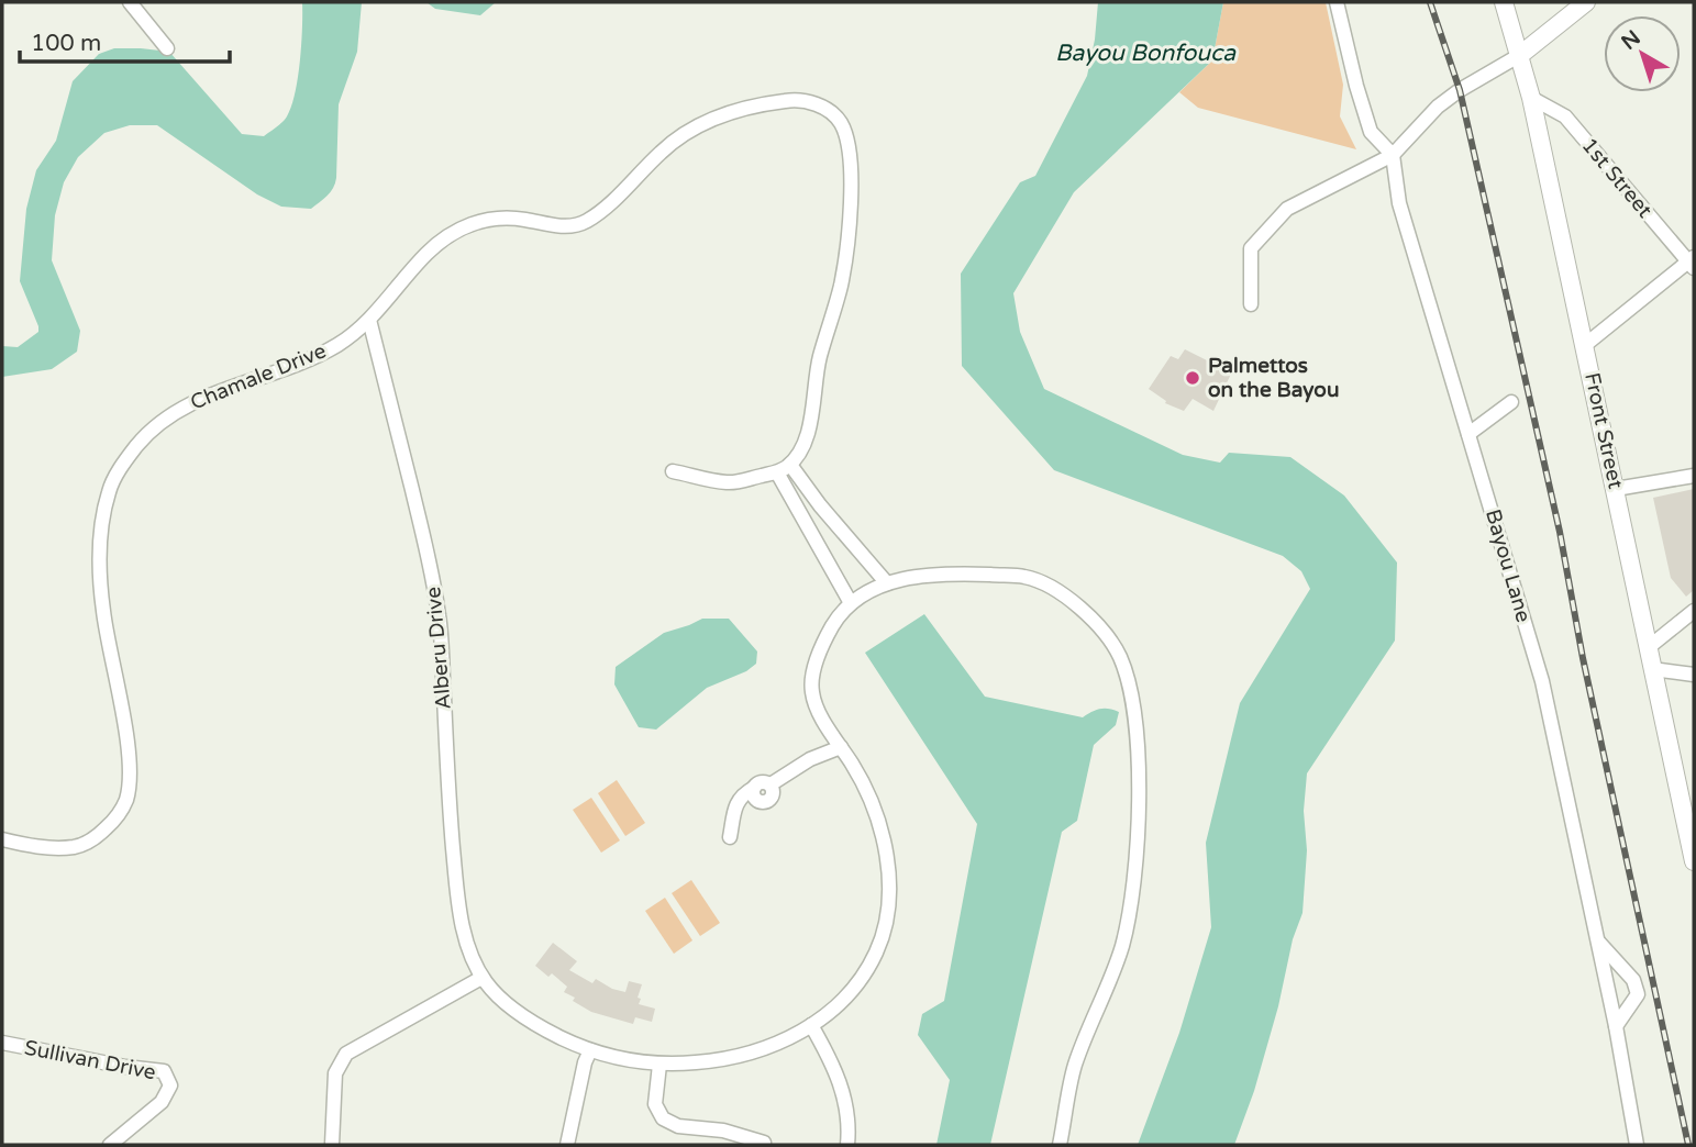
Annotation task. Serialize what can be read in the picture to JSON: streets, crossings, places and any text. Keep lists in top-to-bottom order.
{
  "streets": {
    "main road": ["Front Street"],
    "street": [
      "1st Street",
      "Chamale Drive",
      "Bayou Lane",
      "Alberu Drive",
      "Sullivan Drive"
    ]
  },
  "crossings": [
    ["1st Street", "Front Street"],
    ["Chamale Drive", "Alberu Drive"]
  ],
  "water": ["Bayou Bonfouca"],
  "places": ["Palmettos on the Bayou"],
  "scale_bar": "100 m",
  "north": "top left"
}
